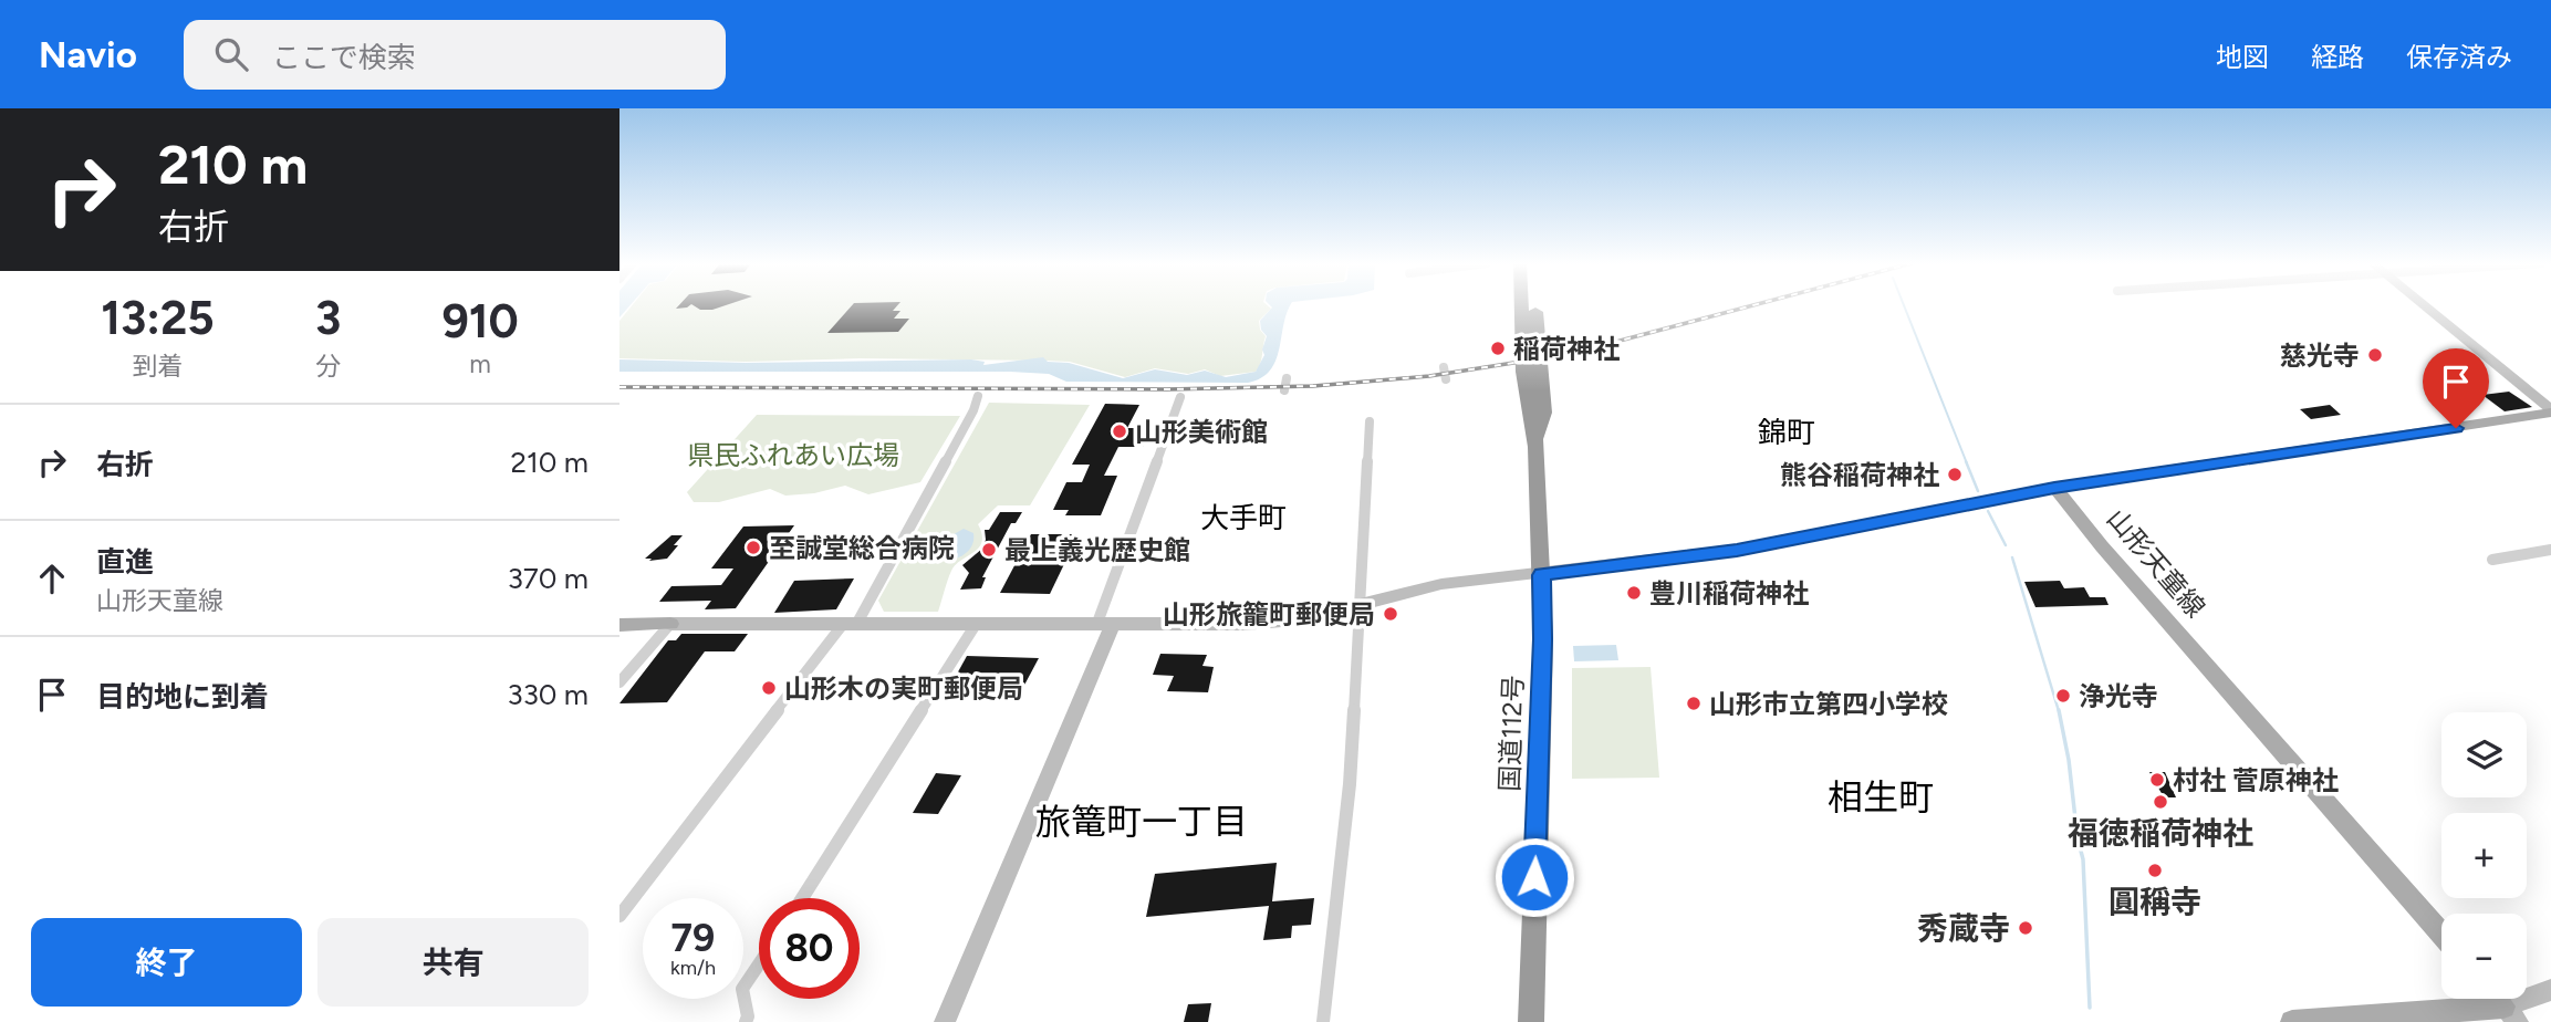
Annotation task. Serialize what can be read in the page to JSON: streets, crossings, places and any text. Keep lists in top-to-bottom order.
{
  "streets": {
    "highway": ["国道112号"],
    "main road": ["山形天童線"]
  },
  "districts": [
    "錦町",
    "大手町",
    "相生町",
    "旅篭町一丁目"
  ],
  "parks": ["県民ふれあい広場"],
  "places": [
    "稲荷神社",
    "慈光寺",
    "山形美術館",
    "熊谷稲荷神社",
    "至誠堂総合病院",
    "最上義光歴史館",
    "豊川稲荷神社",
    "山形旅籠町郵便局",
    "山形木の実町郵便局",
    "浄光寺",
    "山形市立第四小学校",
    "村社 菅原神社",
    "福徳稲荷神社",
    "圓稱寺",
    "秀蔵寺"
  ],
  "page": {
    "header": "Navio",
    "search": "ここで検索",
    "nav": ["地図", "経路", "保存済み"],
    "turn": ["210 m", "右折"],
    "eta": [
      "13:25",
      "到着",
      "3",
      "分",
      "910",
      "m"
    ],
    "list": [
      {
        "name": "右折",
        "value": "210 m"
      },
      {
        "name": "直進",
        "note": "山形天童線",
        "value": "370 m"
      },
      {
        "name": "目的地に到着",
        "value": "330 m"
      }
    ],
    "map_buttons": ["+", "−"],
    "speed": "79 km/h",
    "limit": "80",
    "buttons": ["終了", "共有"]
  }
}
